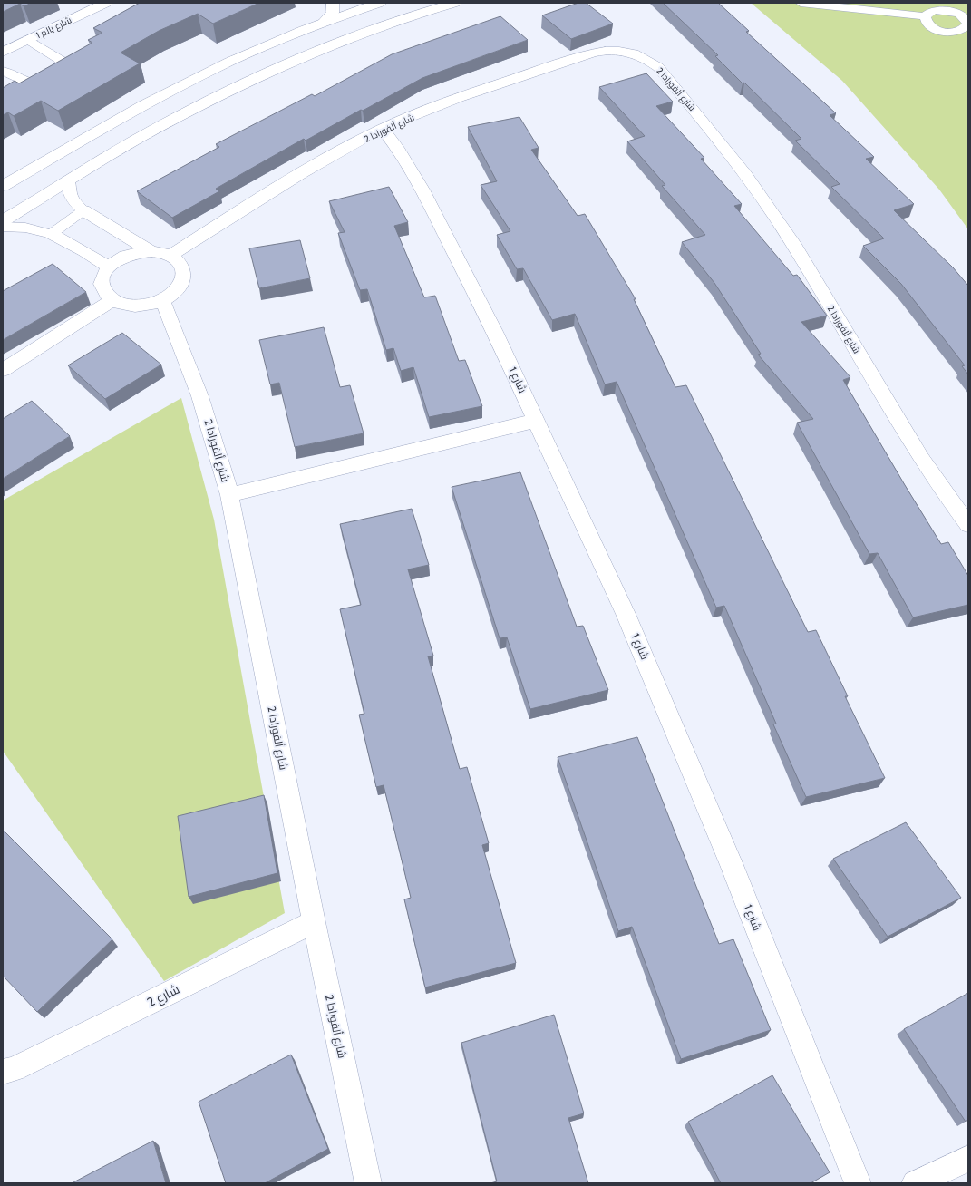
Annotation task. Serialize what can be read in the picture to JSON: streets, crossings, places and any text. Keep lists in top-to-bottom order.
{
  "streets": {
    "street": [
      "شارع بالم 1",
      "شارع ألفورادا 2",
      "شارع 1",
      "شارع 2"
    ]
  },
  "crossings": [
    ["شارع ألفورادا 2", "شارع 1"],
    ["شارع ألفورادا 2", "شارع 2"]
  ]
}
